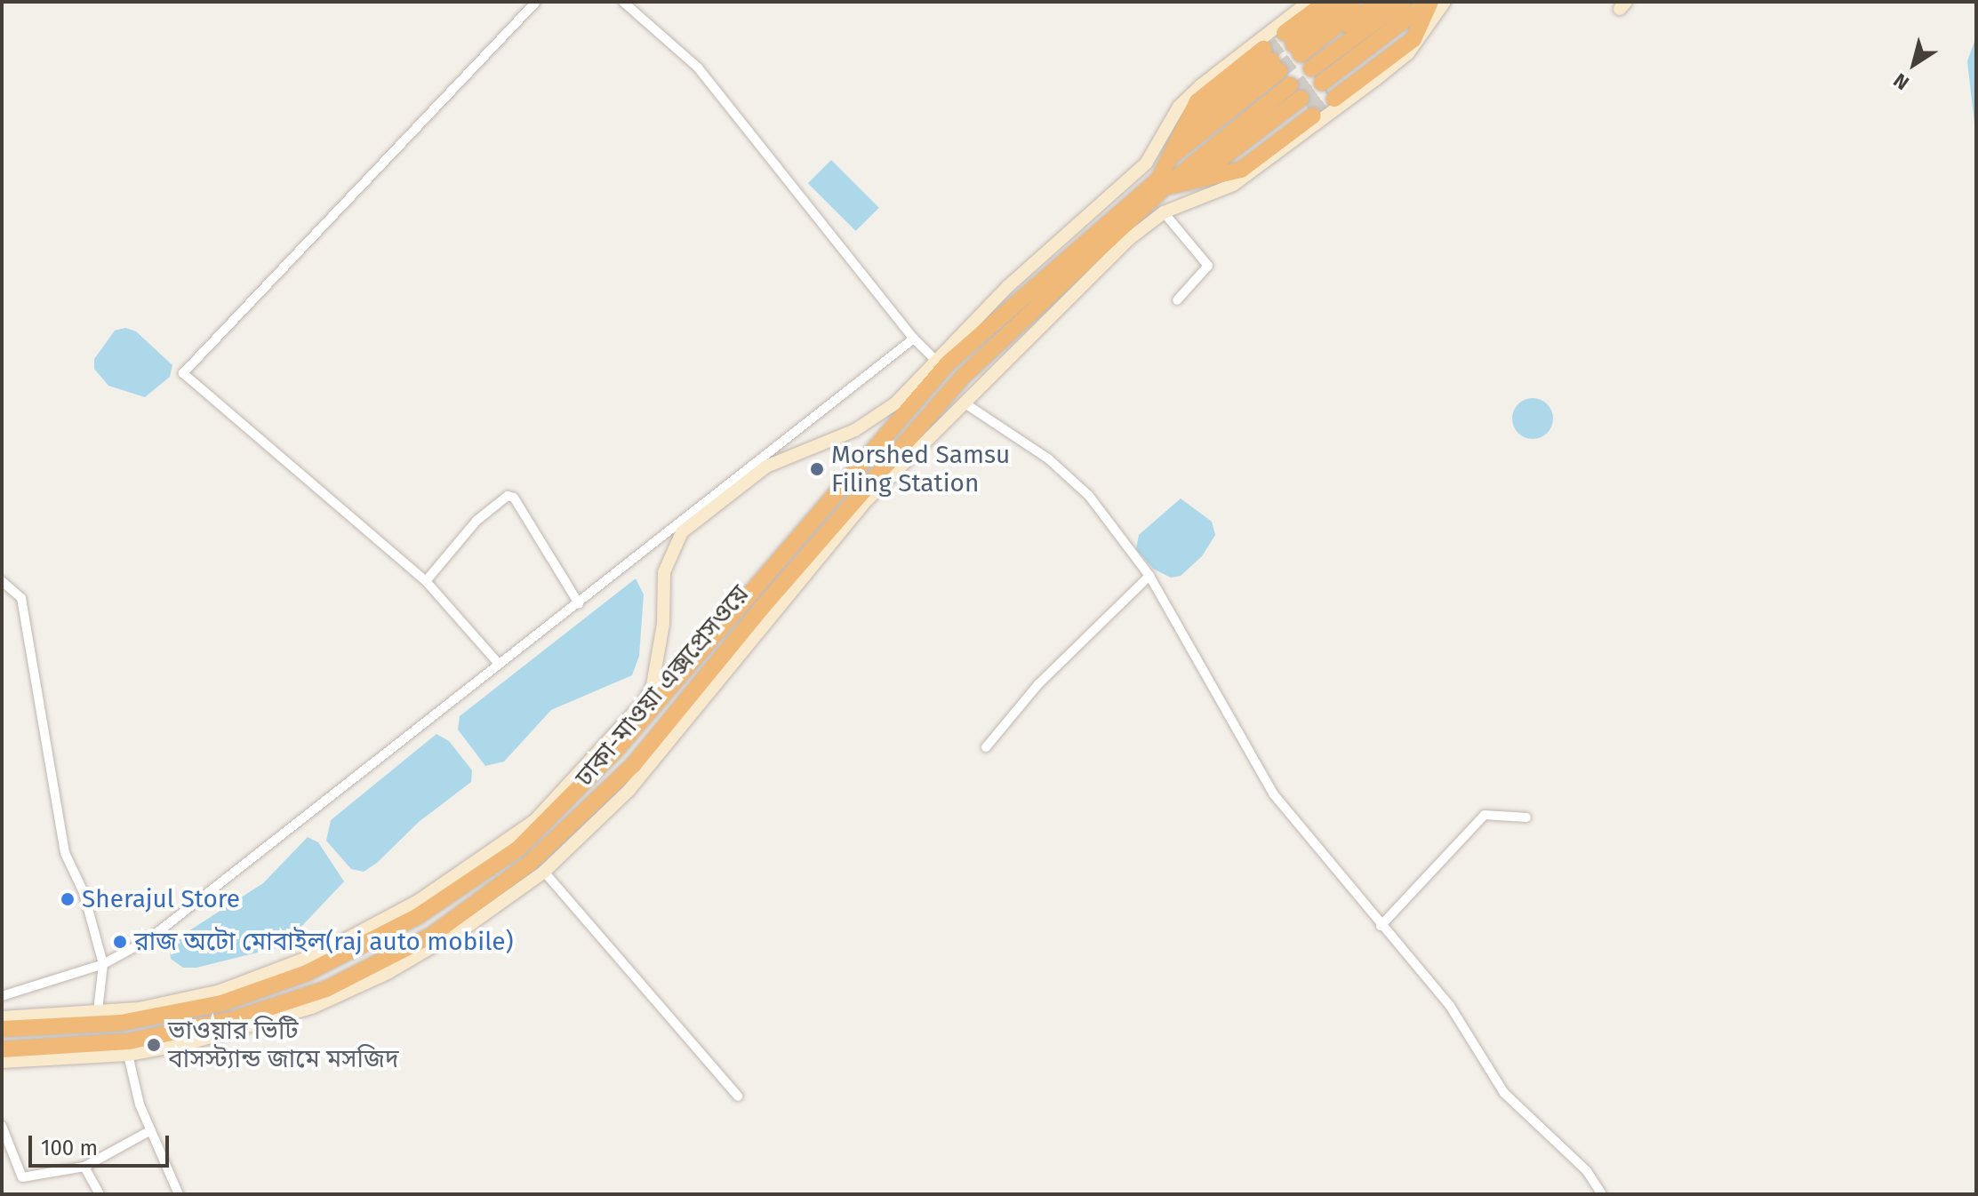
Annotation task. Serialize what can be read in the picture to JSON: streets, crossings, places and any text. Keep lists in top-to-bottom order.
{
  "streets": {
    "highway": ["ঢাকা-মাওয়া এক্সপ্রেসওয়ে"]
  },
  "places": [
    "Morshed Samsu Filing Station",
    "Sherajul Store",
    "রাজ অটো মোবাইল(raj auto mobile)",
    "ভাওয়ার ভিটি বাসস্ট্যান্ড জামে মসজিদ"
  ],
  "scale_bar": "100 m",
  "north": "bottom left"
}
